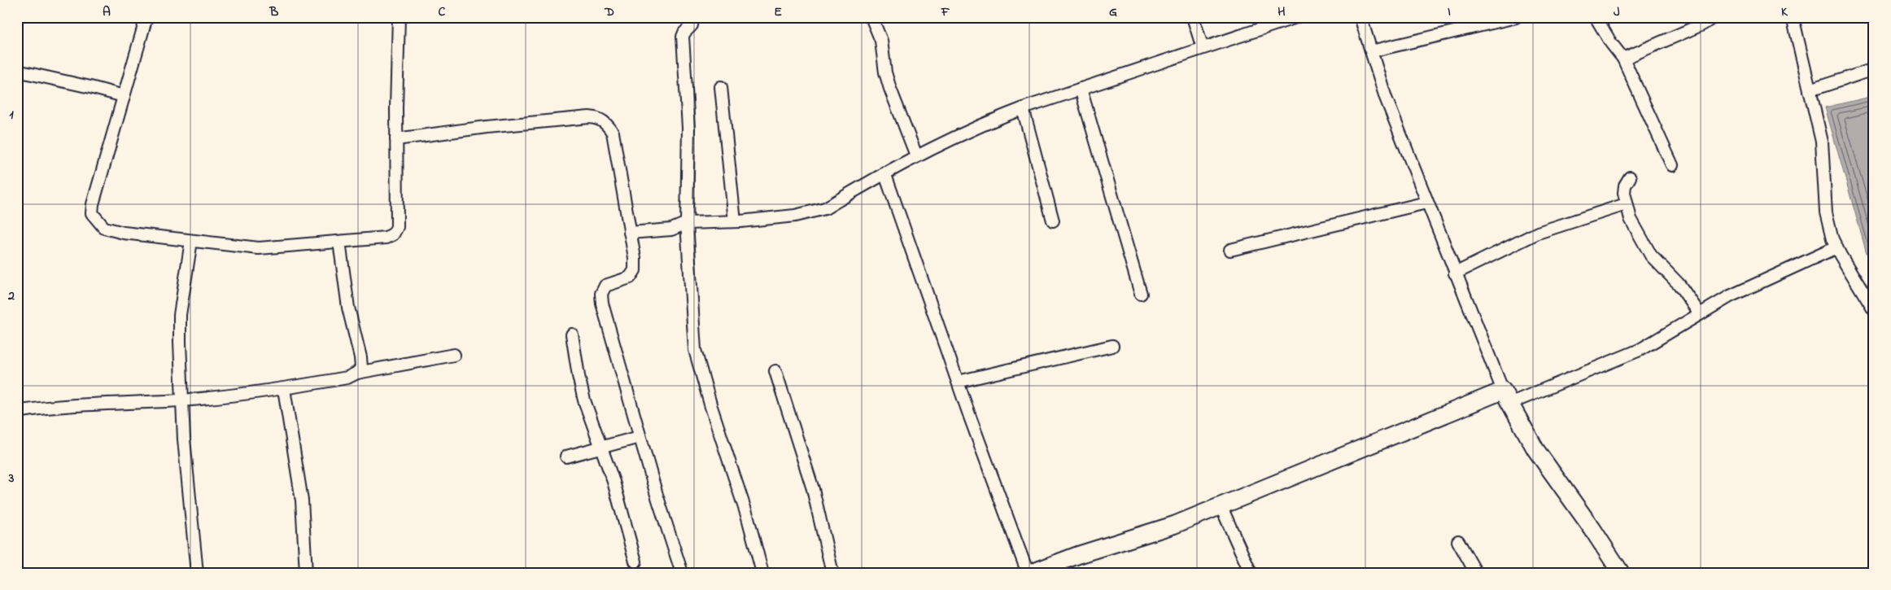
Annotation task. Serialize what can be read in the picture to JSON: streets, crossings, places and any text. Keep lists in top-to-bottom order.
{
  "grid": {
    "columns": [
      "A",
      "B",
      "C",
      "D",
      "E",
      "F",
      "G",
      "H",
      "I",
      "J",
      "K"
    ],
    "rows": ["1", "2", "3"]
  }
}
